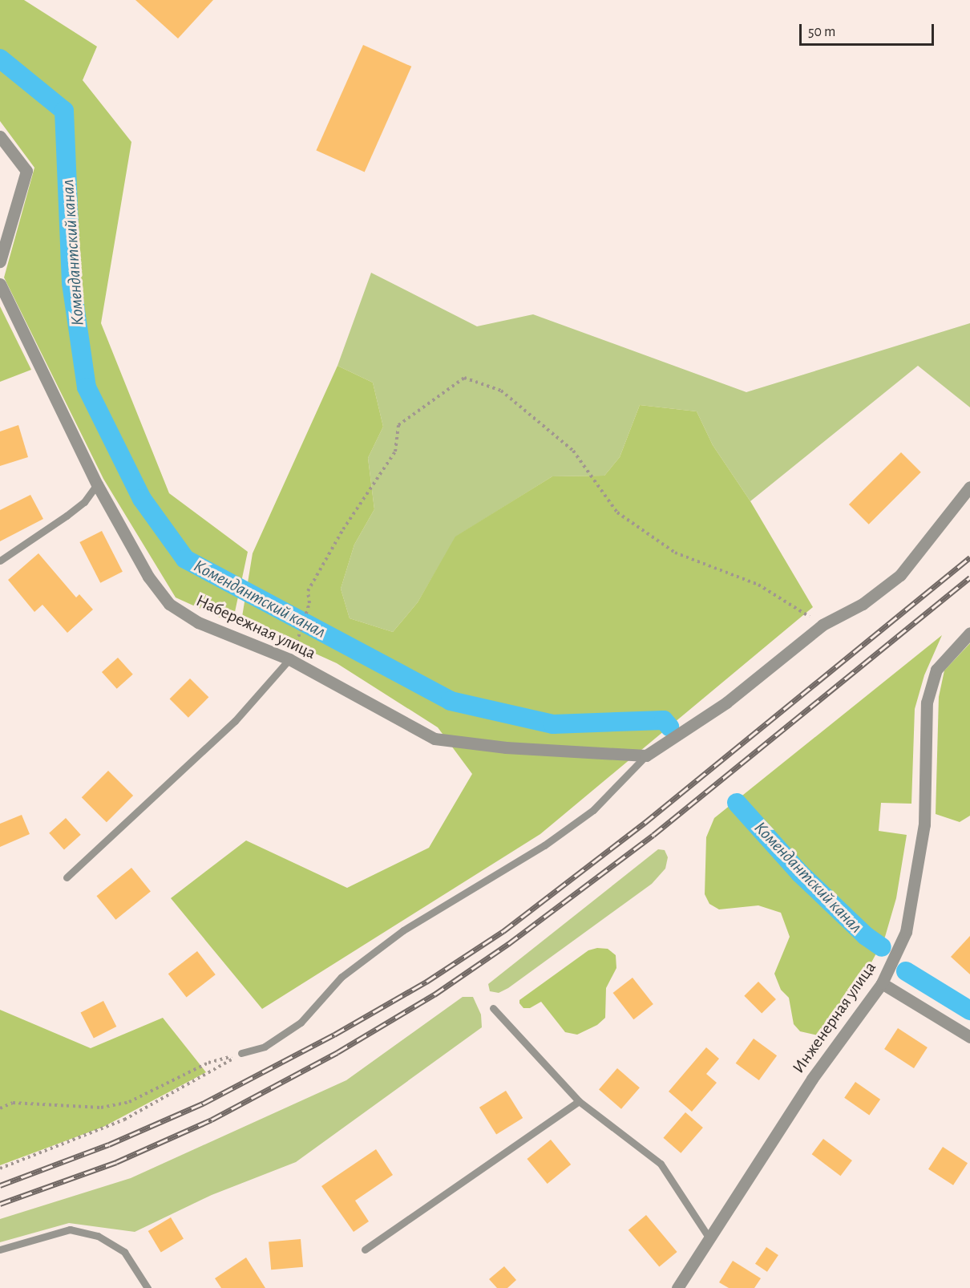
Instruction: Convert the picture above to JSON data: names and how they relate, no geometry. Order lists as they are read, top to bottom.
{
  "streets": {
    "street": ["Набережная улица", "Инженерная улица"]
  },
  "water": ["Комендантский канал"],
  "scale_bar": "50 m"
}
